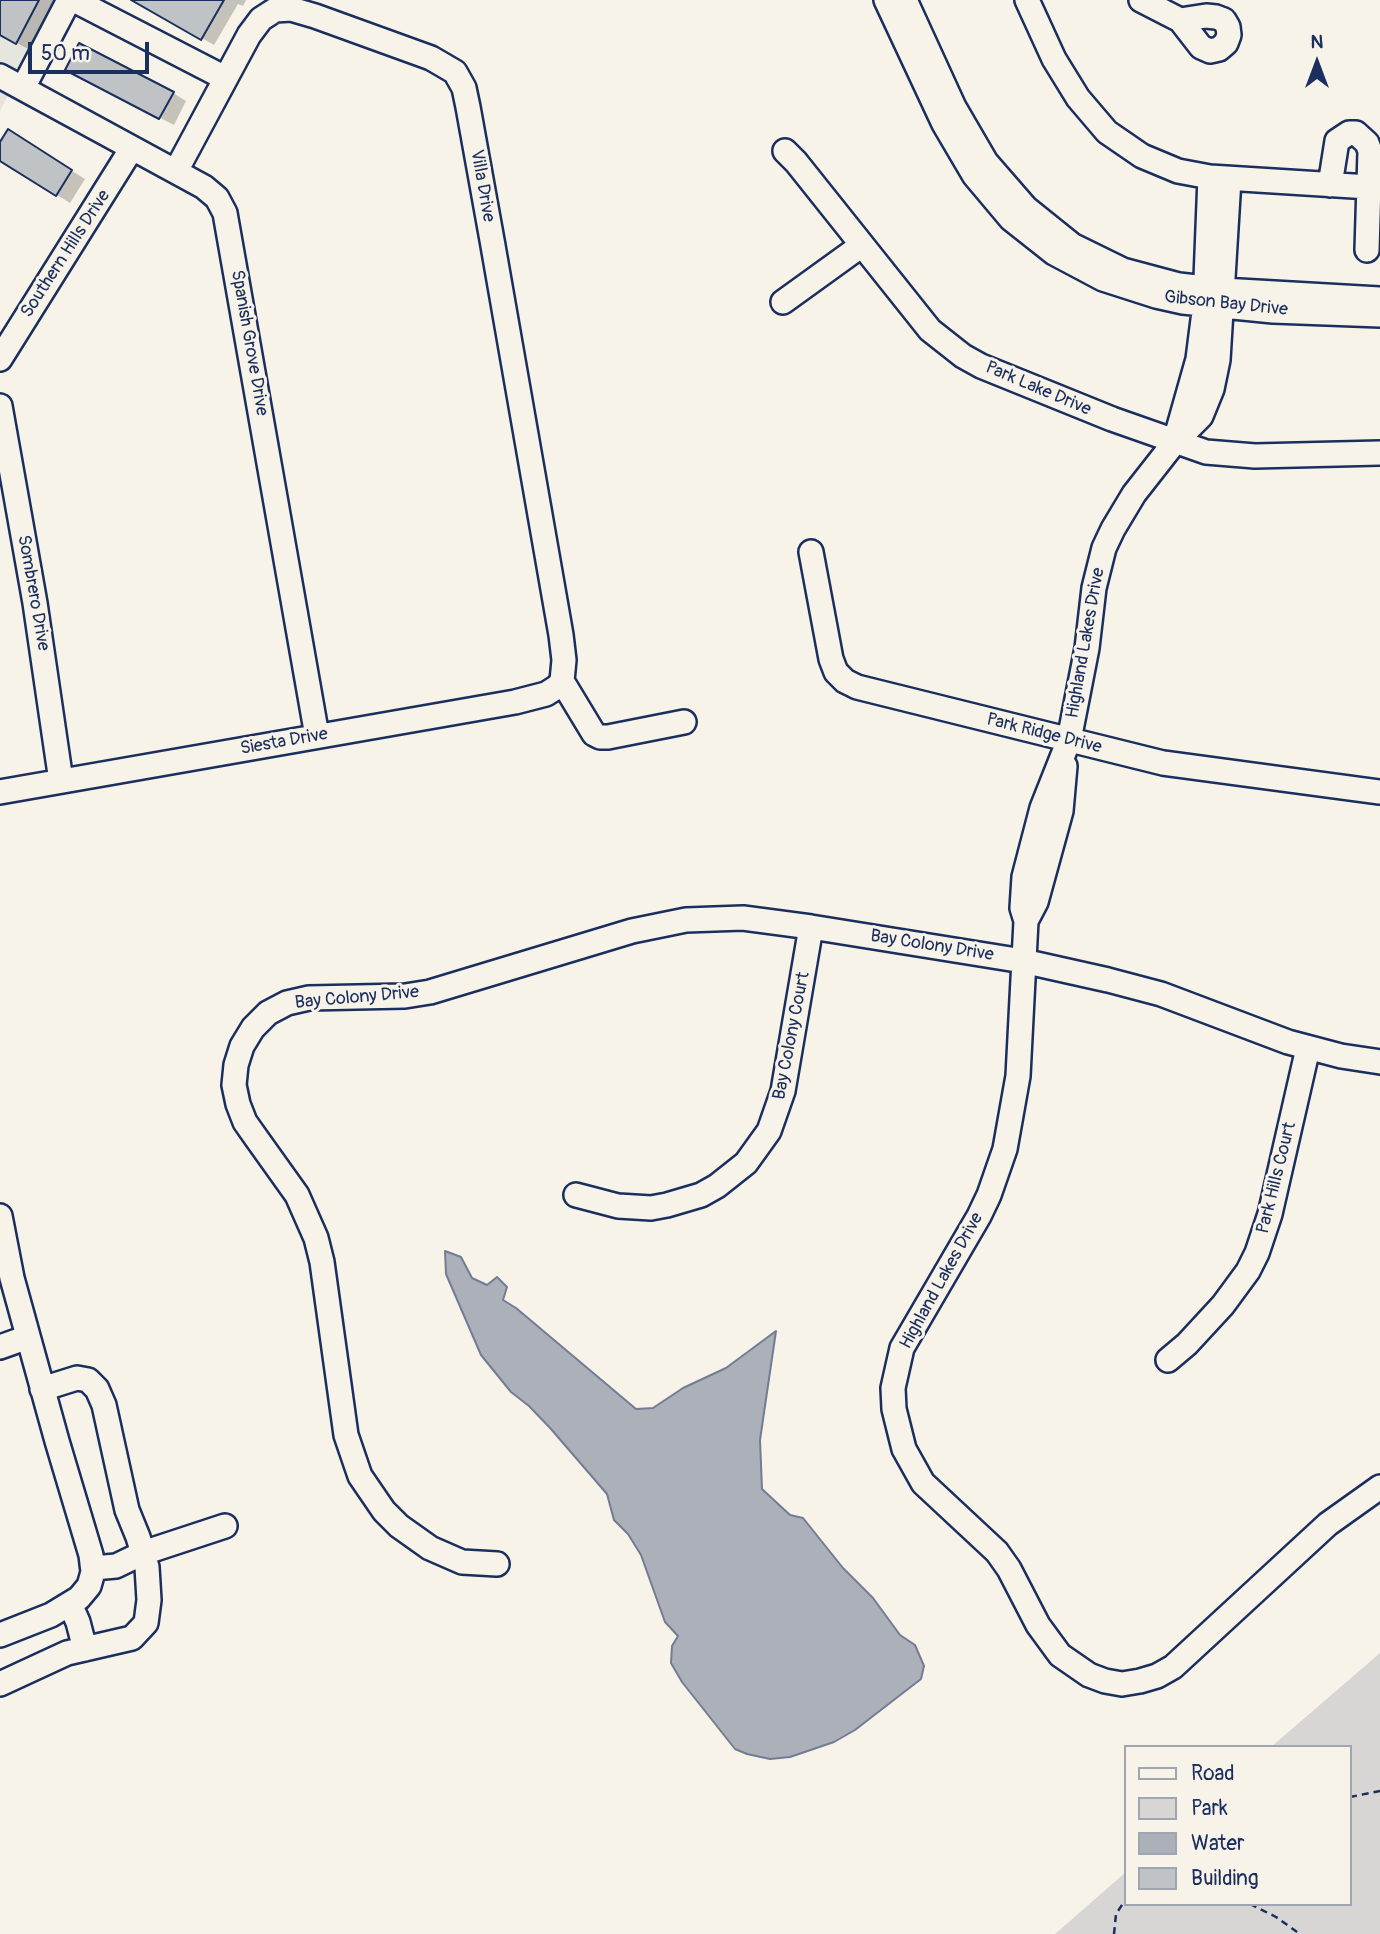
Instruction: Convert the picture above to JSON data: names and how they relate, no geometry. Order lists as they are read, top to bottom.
{
  "streets": {
    "street": [
      "Villa Drive",
      "Southern Hills Drive",
      "Gibson Bay Drive",
      "Spanish Grove Drive",
      "Park Lake Drive",
      "Sombrero Drive",
      "Highland Lakes Drive",
      "Park Ridge Drive",
      "Siesta Drive",
      "Bay Colony Drive",
      "Bay Colony Court",
      "Park Hills Court"
    ]
  },
  "crossings": [
    ["Villa Drive", "Spanish Grove Drive"],
    ["Villa Drive", "Siesta Drive"],
    ["Southern Hills Drive", "Spanish Grove Drive"],
    ["Gibson Bay Drive", "Highland Lakes Drive"],
    ["Spanish Grove Drive", "Siesta Drive"],
    ["Park Lake Drive", "Highland Lakes Drive"],
    ["Sombrero Drive", "Siesta Drive"],
    ["Highland Lakes Drive", "Park Ridge Drive"],
    ["Highland Lakes Drive", "Bay Colony Drive"],
    ["Bay Colony Drive", "Bay Colony Court"]
  ],
  "legend": [
    "Road",
    "Park",
    "Water",
    "Building"
  ],
  "scale_bar": "50 m",
  "north": "top"
}
